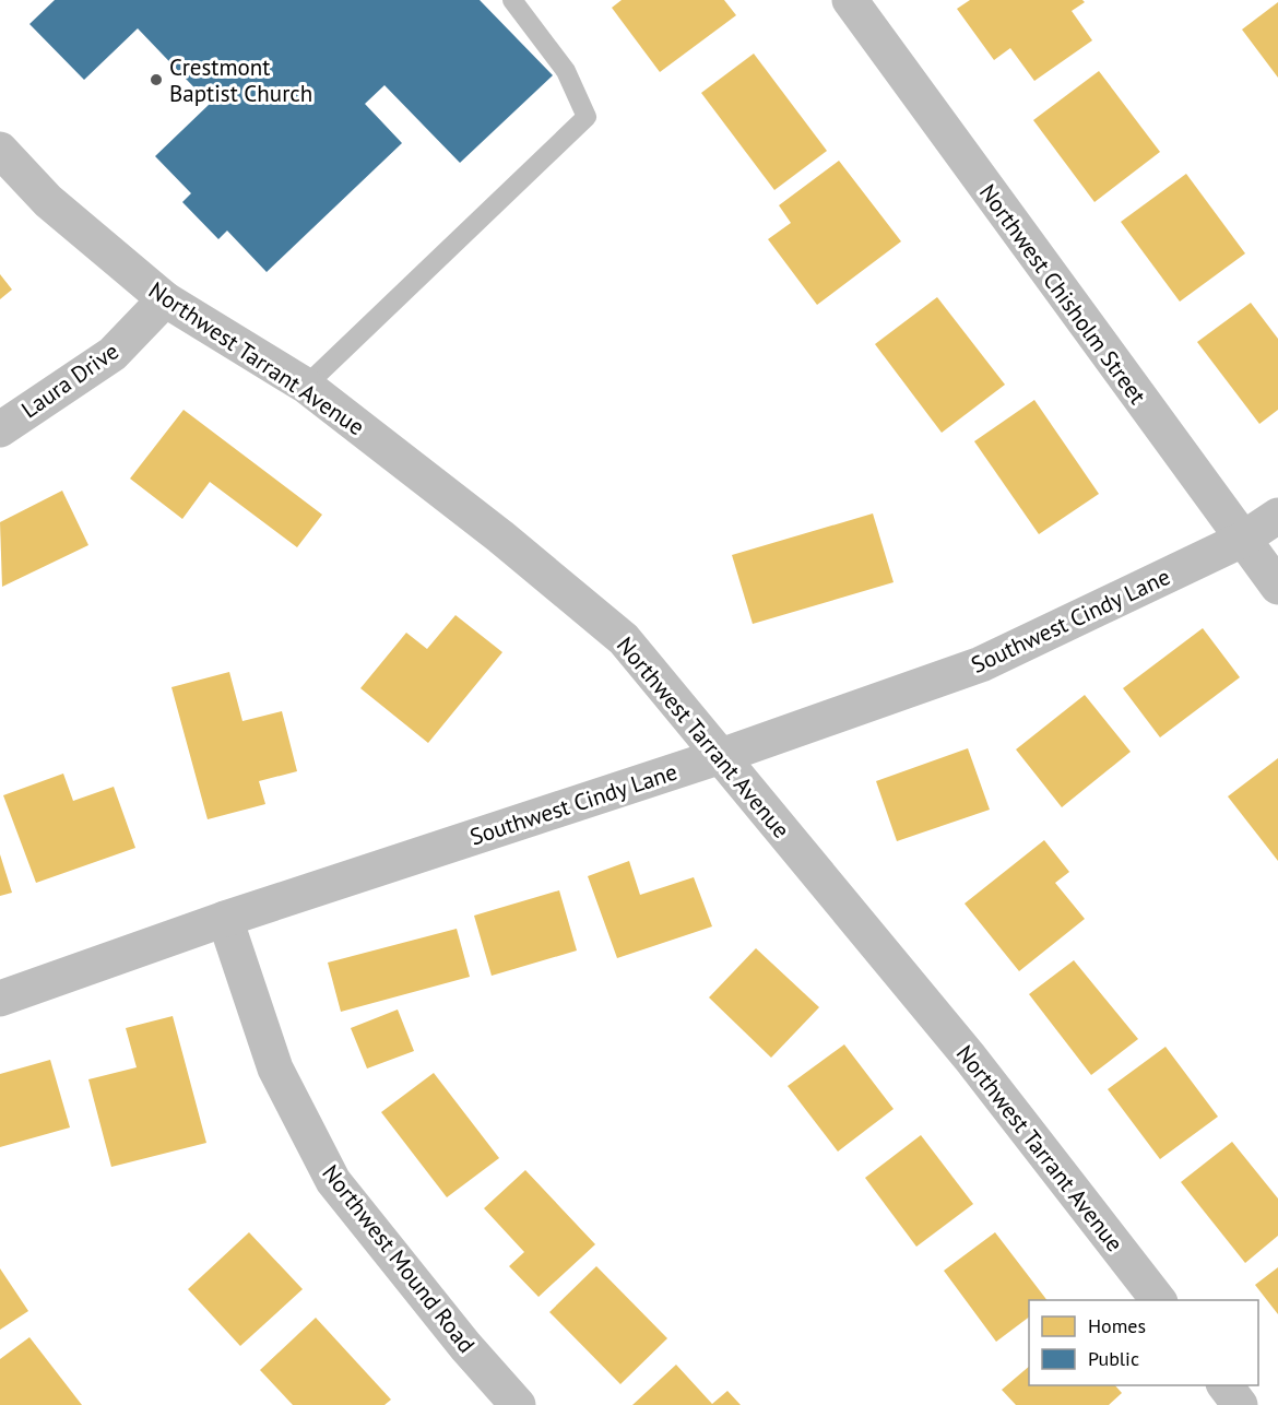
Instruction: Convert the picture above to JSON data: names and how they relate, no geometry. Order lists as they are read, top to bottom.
{
  "streets": {
    "street": [
      "Northwest Chisholm Street",
      "Northwest Tarrant Avenue",
      "Laura Drive",
      "Southwest Cindy Lane",
      "Northwest Mound Road"
    ]
  },
  "crossings": [
    ["Northwest Chisholm Street", "Southwest Cindy Lane"],
    ["Northwest Tarrant Avenue", "Laura Drive"],
    ["Northwest Tarrant Avenue", "Southwest Cindy Lane"],
    ["Southwest Cindy Lane", "Northwest Mound Road"]
  ],
  "places": ["Crestmont Baptist Church"],
  "legend": ["Homes", "Public"]
}
